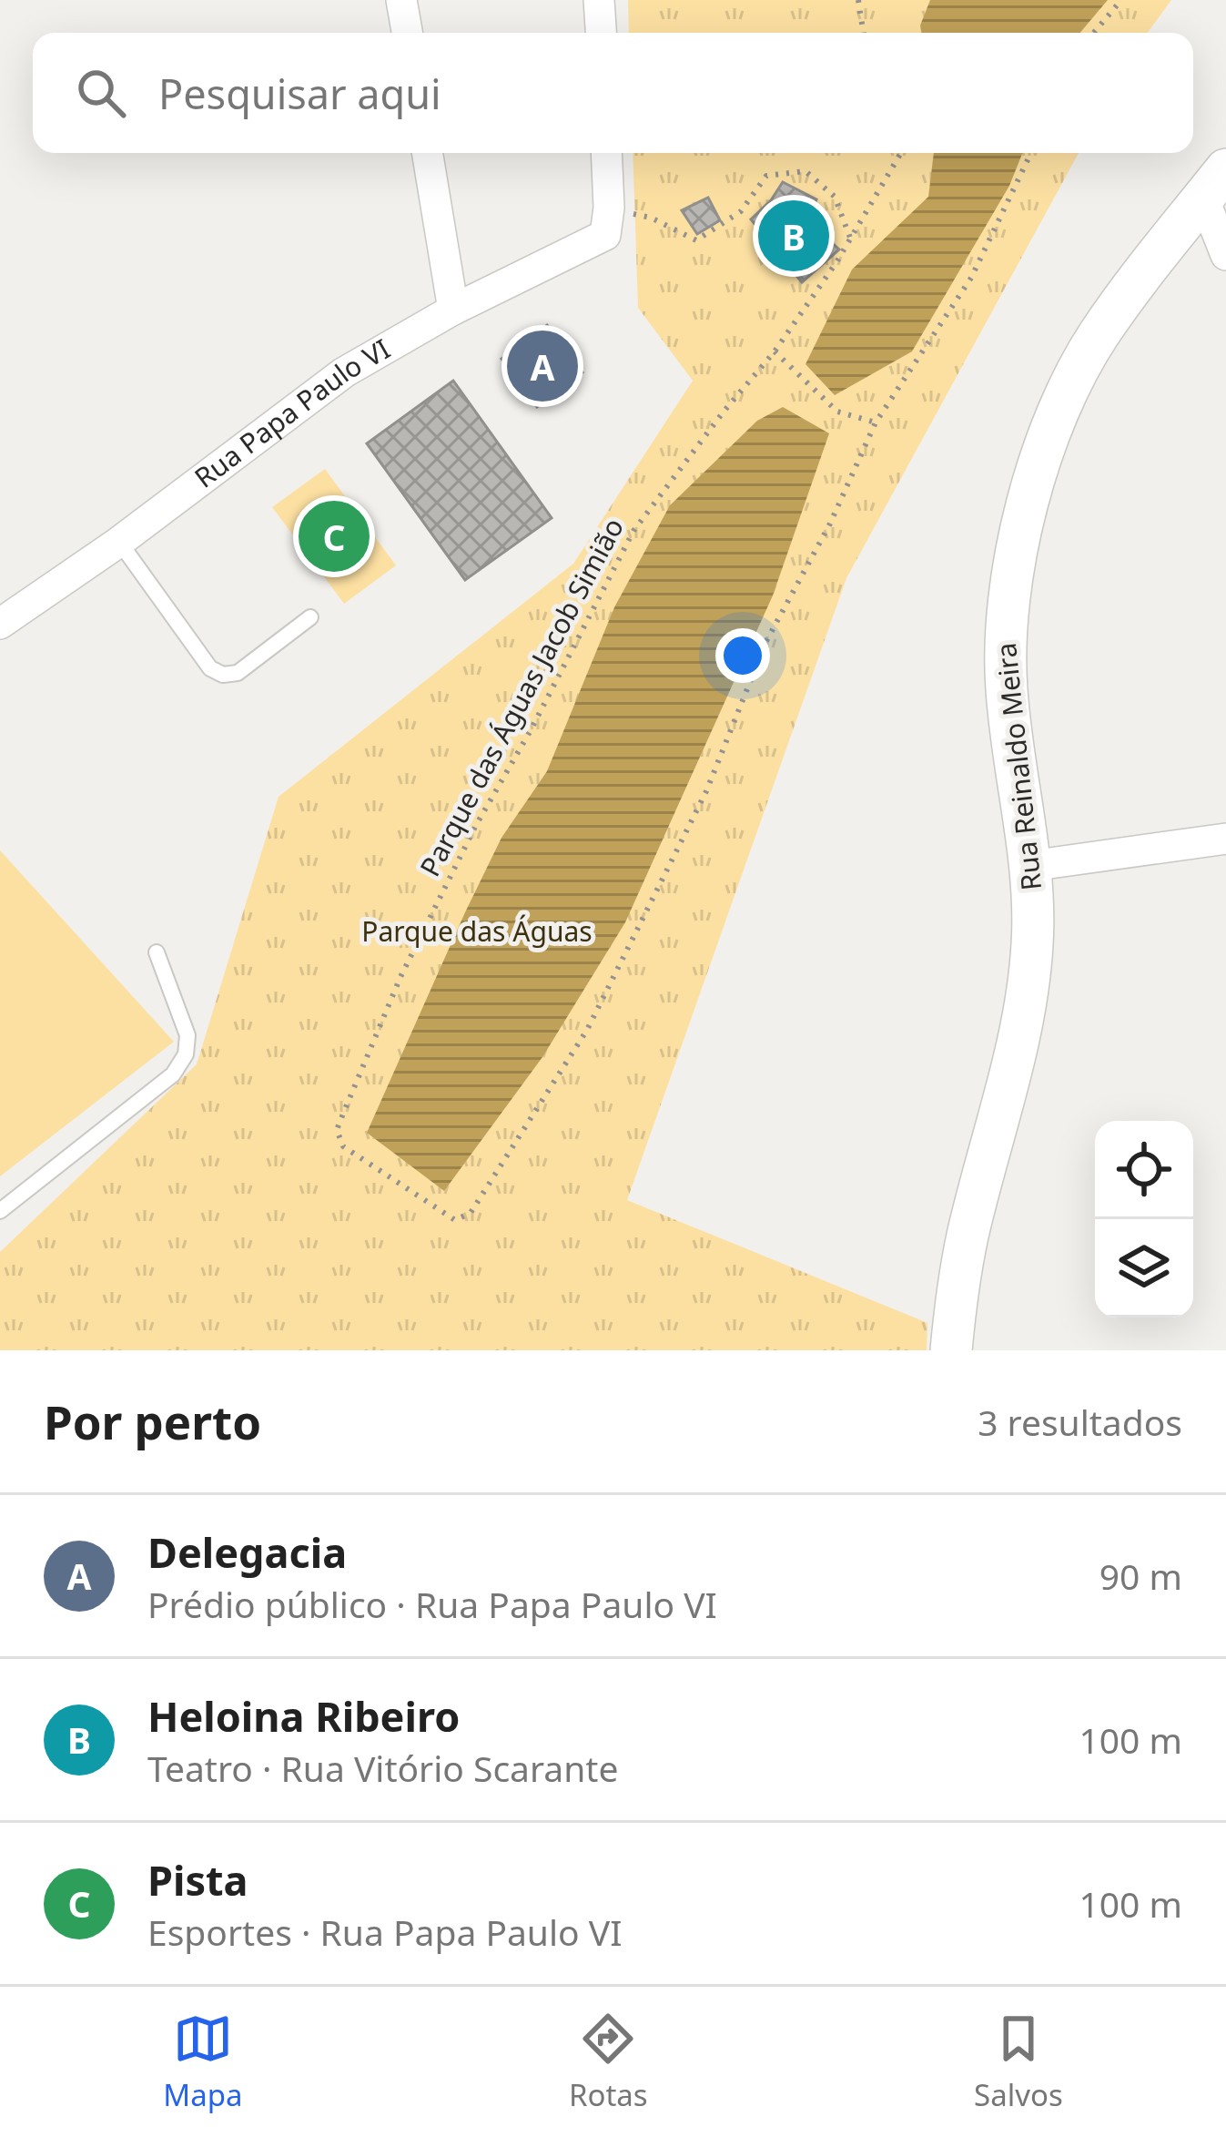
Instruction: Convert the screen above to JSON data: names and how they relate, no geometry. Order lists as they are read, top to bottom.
{
  "streets": {
    "street": ["Rua Papa Paulo VI", "Rua Reinaldo Meira"],
    "path": ["Parque das Águas Jacob Simião"]
  },
  "parks": ["Parque das Águas"],
  "page": {
    "search": "Pesquisar aqui",
    "pins": ["B", "A", "C"],
    "heading": ["Por perto", "3 resultados"],
    "list": [
      {
        "mark": "A",
        "name": "Delegacia",
        "note": "Prédio público · Rua Papa Paulo VI",
        "value": "90 m"
      },
      {
        "mark": "B",
        "name": "Heloina Ribeiro",
        "note": "Teatro · Rua Vitório Scarante",
        "value": "100 m"
      },
      {
        "mark": "C",
        "name": "Pista",
        "note": "Esportes · Rua Papa Paulo VI",
        "value": "100 m"
      }
    ],
    "nav": ["Mapa", "Rotas", "Salvos"]
  }
}
